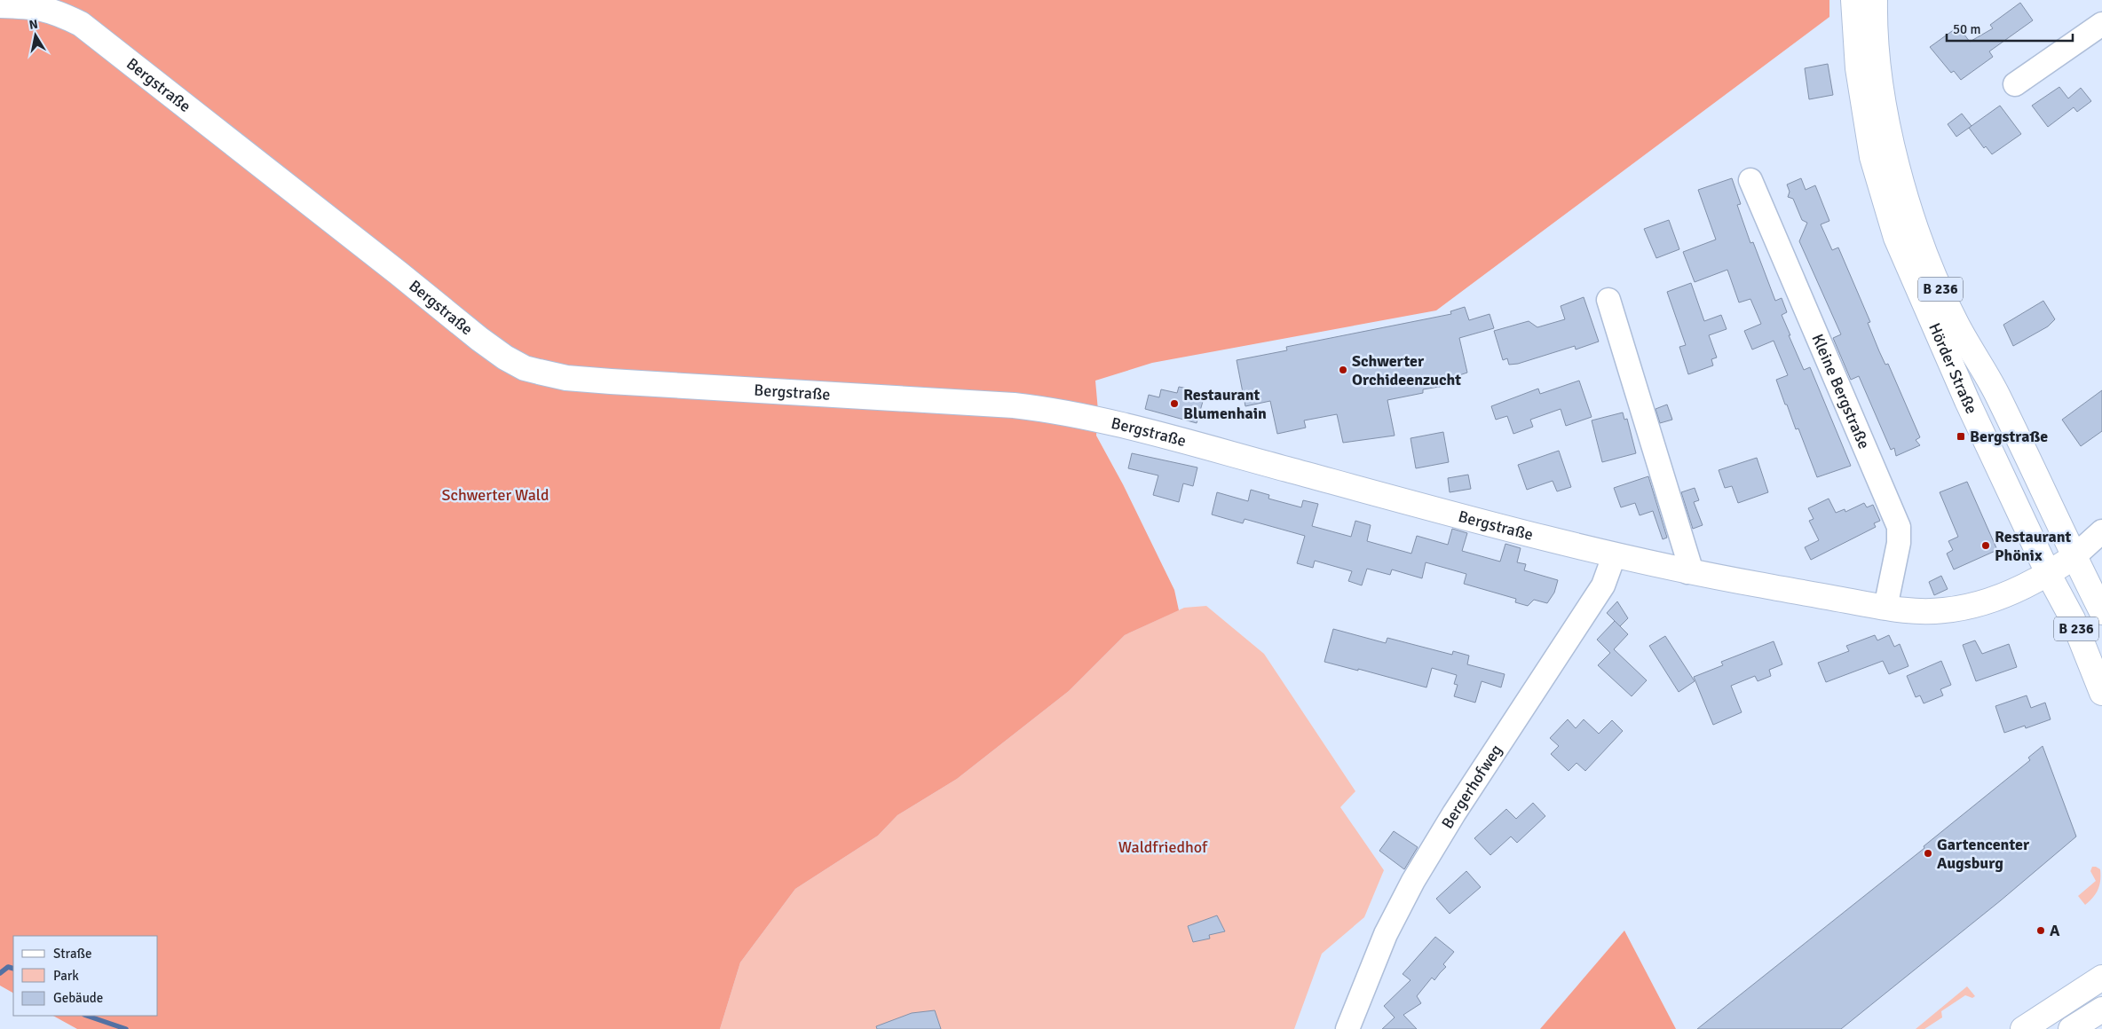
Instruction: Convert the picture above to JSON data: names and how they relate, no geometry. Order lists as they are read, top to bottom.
{
  "streets": {
    "main road": ["Bergstraße", "B 236", "Hörder Straße"],
    "street": ["Kleine Bergstraße", "Bergerhofweg"]
  },
  "crossings": [
    ["Bergstraße", "Hörder Straße"],
    ["Bergstraße", "Kleine Bergstraße"],
    ["Bergstraße", "Bergerhofweg"]
  ],
  "parks": ["Schwerter Wald", "Waldfriedhof"],
  "places": {
    "other": [
      "Schwerter Orchideenzucht",
      "Restaurant Blumenhain",
      "Restaurant Phönix",
      "Gartencenter Augsburg",
      "A"
    ],
    "transit": ["Bergstraße"]
  },
  "legend": ["Straße", "Park", "Gebäude"],
  "scale_bar": "50 m",
  "north": "top"
}
